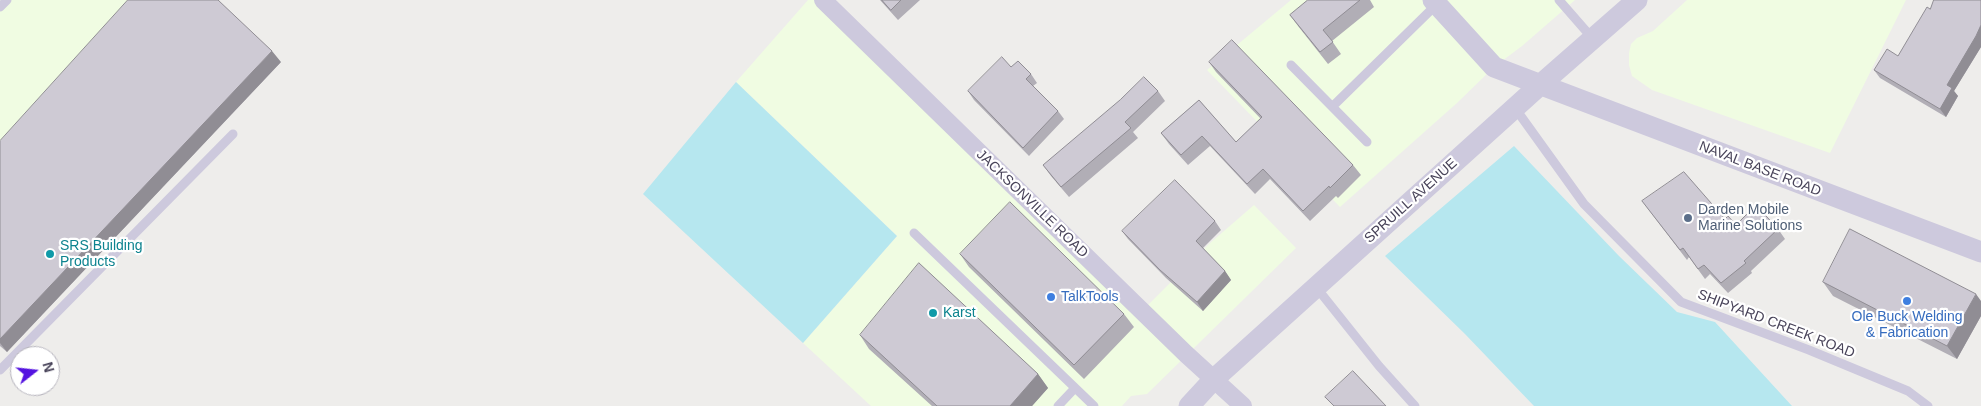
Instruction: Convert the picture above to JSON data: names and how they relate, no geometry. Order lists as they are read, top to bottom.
{
  "streets": {
    "street": ["NAVAL BASE ROAD", "SPRUILL AVENUE", "JACKSONVILLE ROAD"],
    "lane": ["SHIPYARD CREEK ROAD"]
  },
  "crossings": [
    ["NAVAL BASE ROAD", "SPRUILL AVENUE"],
    ["SPRUILL AVENUE", "JACKSONVILLE ROAD"],
    ["SPRUILL AVENUE", "SHIPYARD CREEK ROAD"]
  ],
  "places": [
    "Darden Mobile Marine Solutions",
    "SRS Building Products",
    "TalkTools",
    "Ole Buck Welding & Fabrication",
    "Karst"
  ],
  "north": "right"
}
